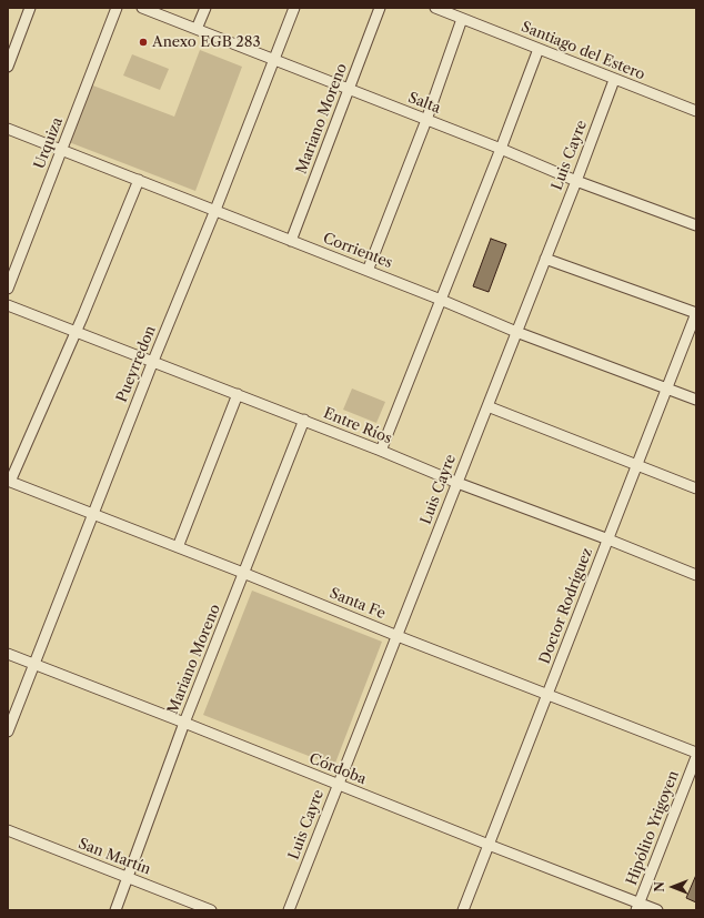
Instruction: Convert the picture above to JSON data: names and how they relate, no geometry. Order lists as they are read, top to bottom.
{
  "streets": {
    "street": [
      "Santiago del Estero",
      "Salta",
      "Mariano Moreno",
      "Urquiza",
      "Luis Cayre",
      "Corrientes",
      "Pueyrredon",
      "Entre Ríos",
      "Santa Fe",
      "Doctor Rodríguez",
      "Córdoba",
      "Hipólito Yrigoyen",
      "San Martín"
    ]
  },
  "crossings": [
    ["Santiago del Estero", "Luis Cayre"],
    ["Salta", "Mariano Moreno"],
    ["Salta", "Luis Cayre"],
    ["Salta", "Pueyrredon"],
    ["Mariano Moreno", "Corrientes"],
    ["Mariano Moreno", "Entre Ríos"],
    ["Mariano Moreno", "Santa Fe"],
    ["Mariano Moreno", "Córdoba"],
    ["Mariano Moreno", "San Martín"],
    ["Urquiza", "Corrientes"],
    ["Luis Cayre", "Corrientes"],
    ["Luis Cayre", "Entre Ríos"],
    ["Luis Cayre", "Santa Fe"],
    ["Luis Cayre", "Córdoba"],
    ["Corrientes", "Pueyrredon"],
    ["Corrientes", "Doctor Rodríguez"],
    ["Pueyrredon", "Entre Ríos"],
    ["Pueyrredon", "Santa Fe"],
    ["Pueyrredon", "Córdoba"],
    ["Entre Ríos", "Doctor Rodríguez"],
    ["Santa Fe", "Doctor Rodríguez"],
    ["Doctor Rodríguez", "Córdoba"],
    ["Córdoba", "Hipólito Yrigoyen"]
  ],
  "places": ["Anexo EGB 283"],
  "north": "left"
}
